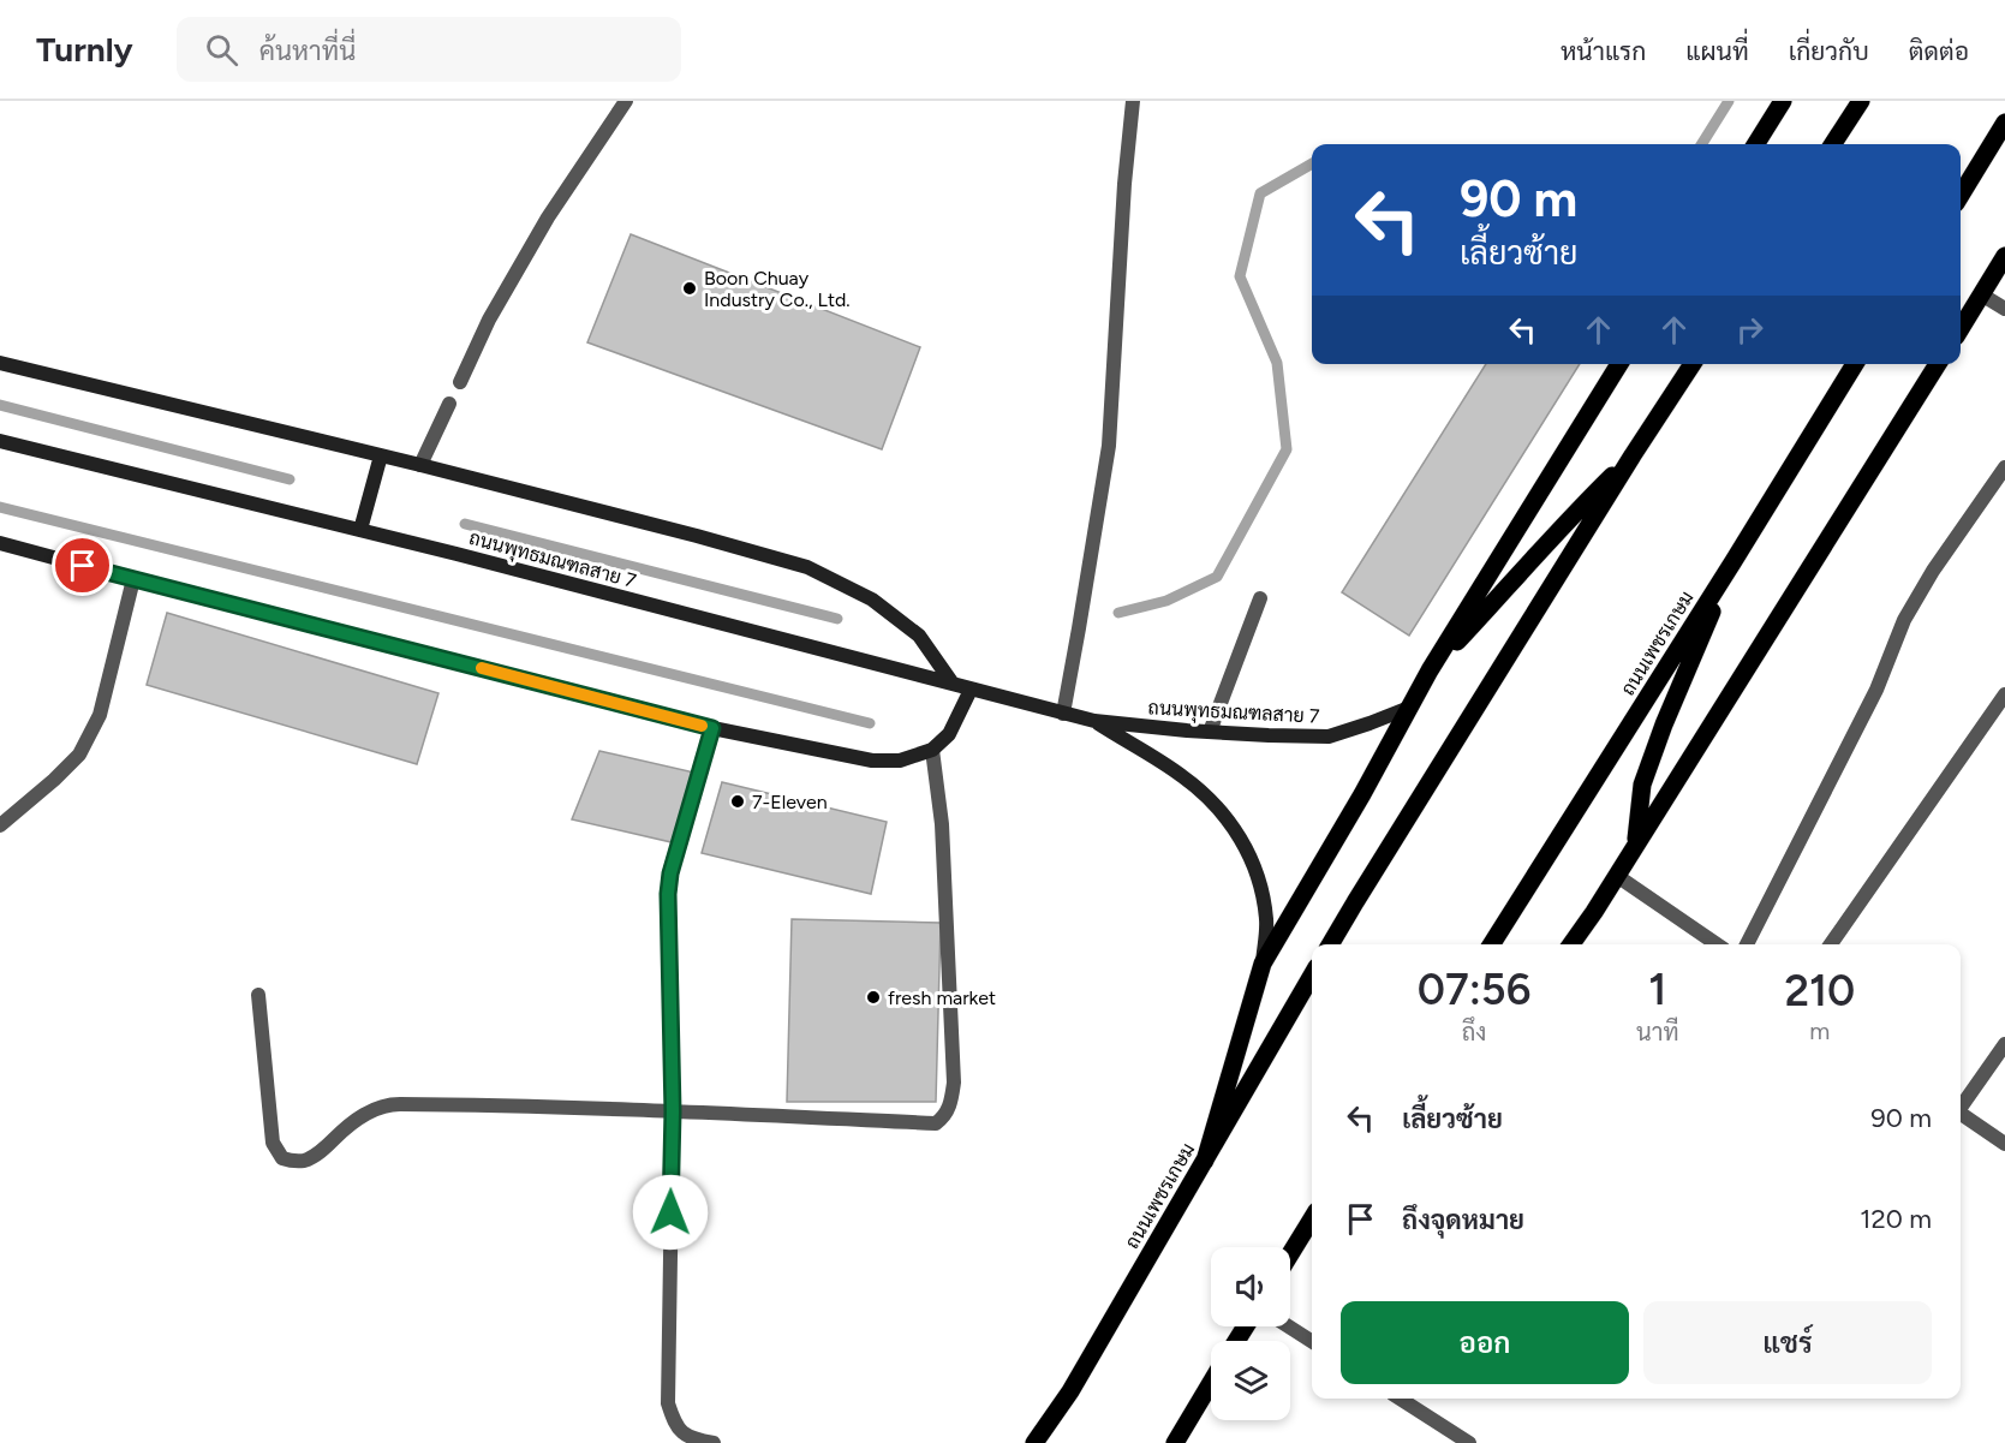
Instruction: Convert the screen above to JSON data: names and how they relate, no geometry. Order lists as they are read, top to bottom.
{
  "streets": {
    "main road": ["ถนนพุทธมณฑลสาย 7", "ถนนเพชรเกษม"]
  },
  "places": ["Boon Chuay Industry Co., Ltd.", "7-Eleven", "fresh market"],
  "page": {
    "header": "Turnly",
    "search": "ค้นหาที่นี่",
    "nav": [
      "หน้าแรก",
      "แผนที่",
      "เกี่ยวกับ",
      "ติดต่อ"
    ],
    "turn": ["90 m", "เลี้ยวซ้าย"],
    "eta": [
      "07:56",
      "ถึง",
      "1",
      "นาที",
      "210",
      "m"
    ],
    "list": [
      {
        "name": "เลี้ยวซ้าย",
        "value": "90 m"
      },
      {
        "name": "ถึงจุดหมาย",
        "value": "120 m"
      }
    ],
    "buttons": ["ออก", "แชร์"]
  }
}
